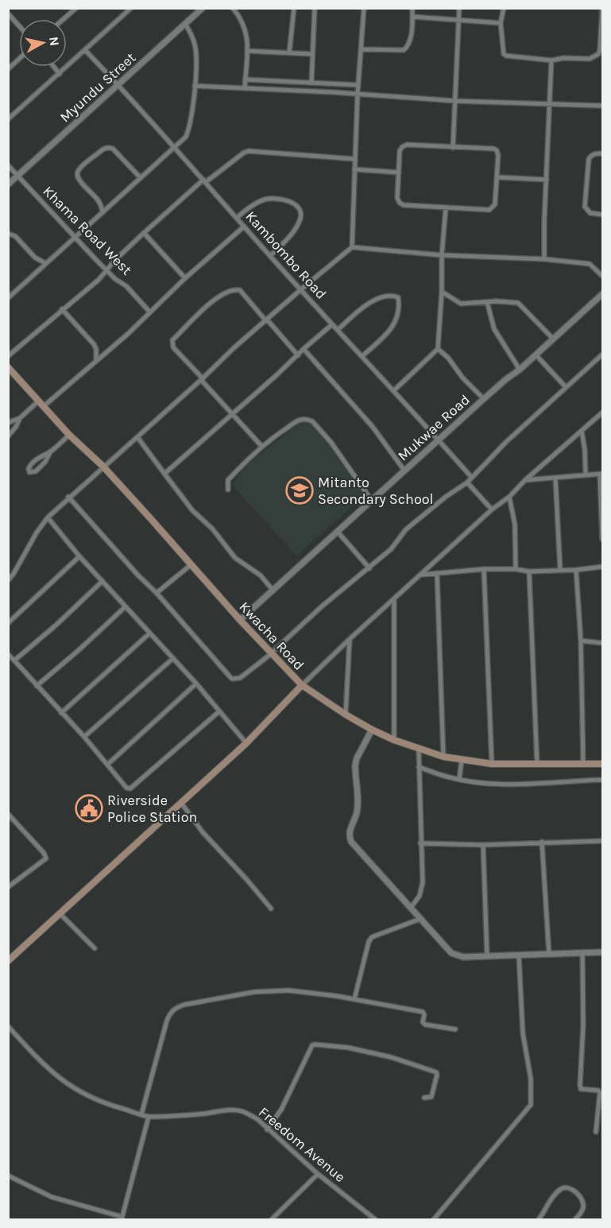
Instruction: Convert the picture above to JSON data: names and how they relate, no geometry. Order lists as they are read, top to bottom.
{
  "streets": {
    "main road": ["Kwacha Road"],
    "street": [
      "Myundu Street",
      "Khama Road West",
      "Kambombo Road",
      "Mukwae Road",
      "Freedom Avenue"
    ]
  },
  "crossings": [
    ["Myundu Street", "Khama Road West"],
    ["Myundu Street", "Kambombo Road"],
    ["Kambombo Road", "Mukwae Road"],
    ["Mukwae Road", "Kwacha Road"]
  ],
  "places": {
    "school or university": ["Mitanto Secondary School"],
    "public building": ["Riverside Police Station"]
  },
  "north": "right"
}
